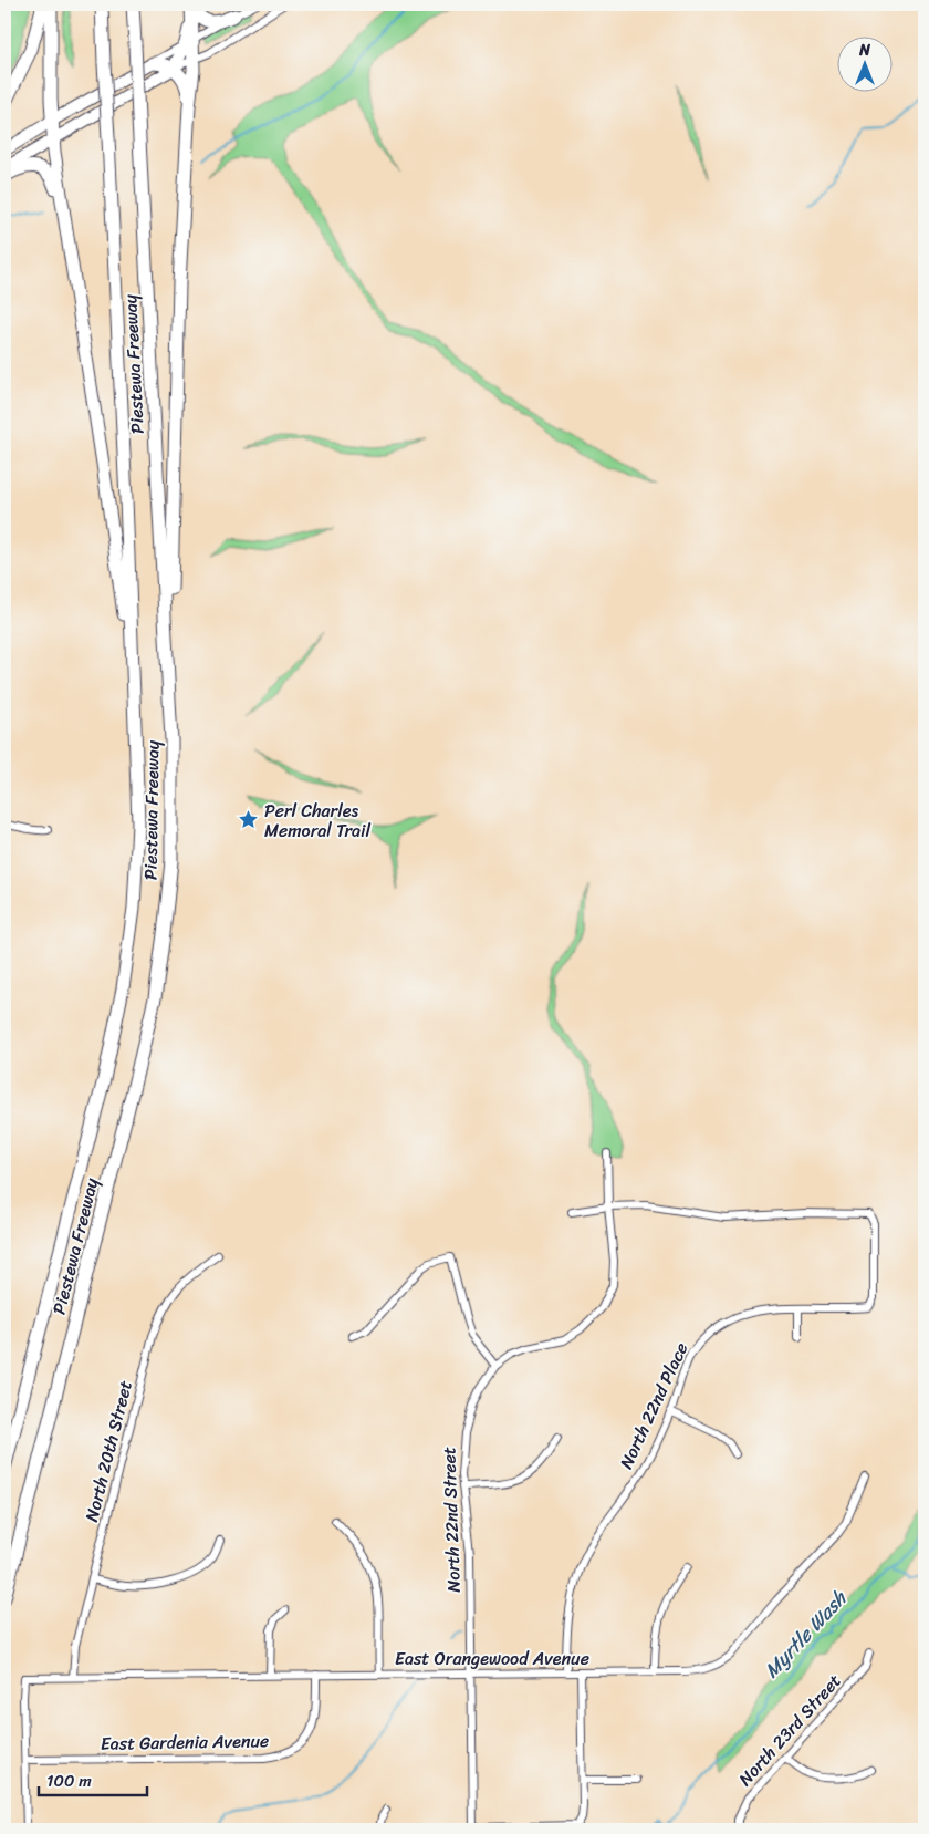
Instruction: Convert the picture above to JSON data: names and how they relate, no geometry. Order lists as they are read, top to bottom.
{
  "streets": {
    "highway": ["Piestewa Freeway"],
    "street": [
      "North 22nd Place",
      "North 20th Street",
      "North 22nd Street",
      "East Orangewood Avenue",
      "North 23rd Street",
      "East Gardenia Avenue"
    ]
  },
  "crossings": [
    ["North 22nd Place", "North 22nd Street"],
    ["North 22nd Place", "East Orangewood Avenue"],
    ["North 20th Street", "East Orangewood Avenue"],
    ["North 22nd Street", "East Orangewood Avenue"],
    ["East Orangewood Avenue", "East Gardenia Avenue"]
  ],
  "water": ["Myrtle Wash"],
  "places": {
    "place": ["Perl Charles Memoral Trail"]
  },
  "scale_bar": "100 m",
  "north": "top"
}
